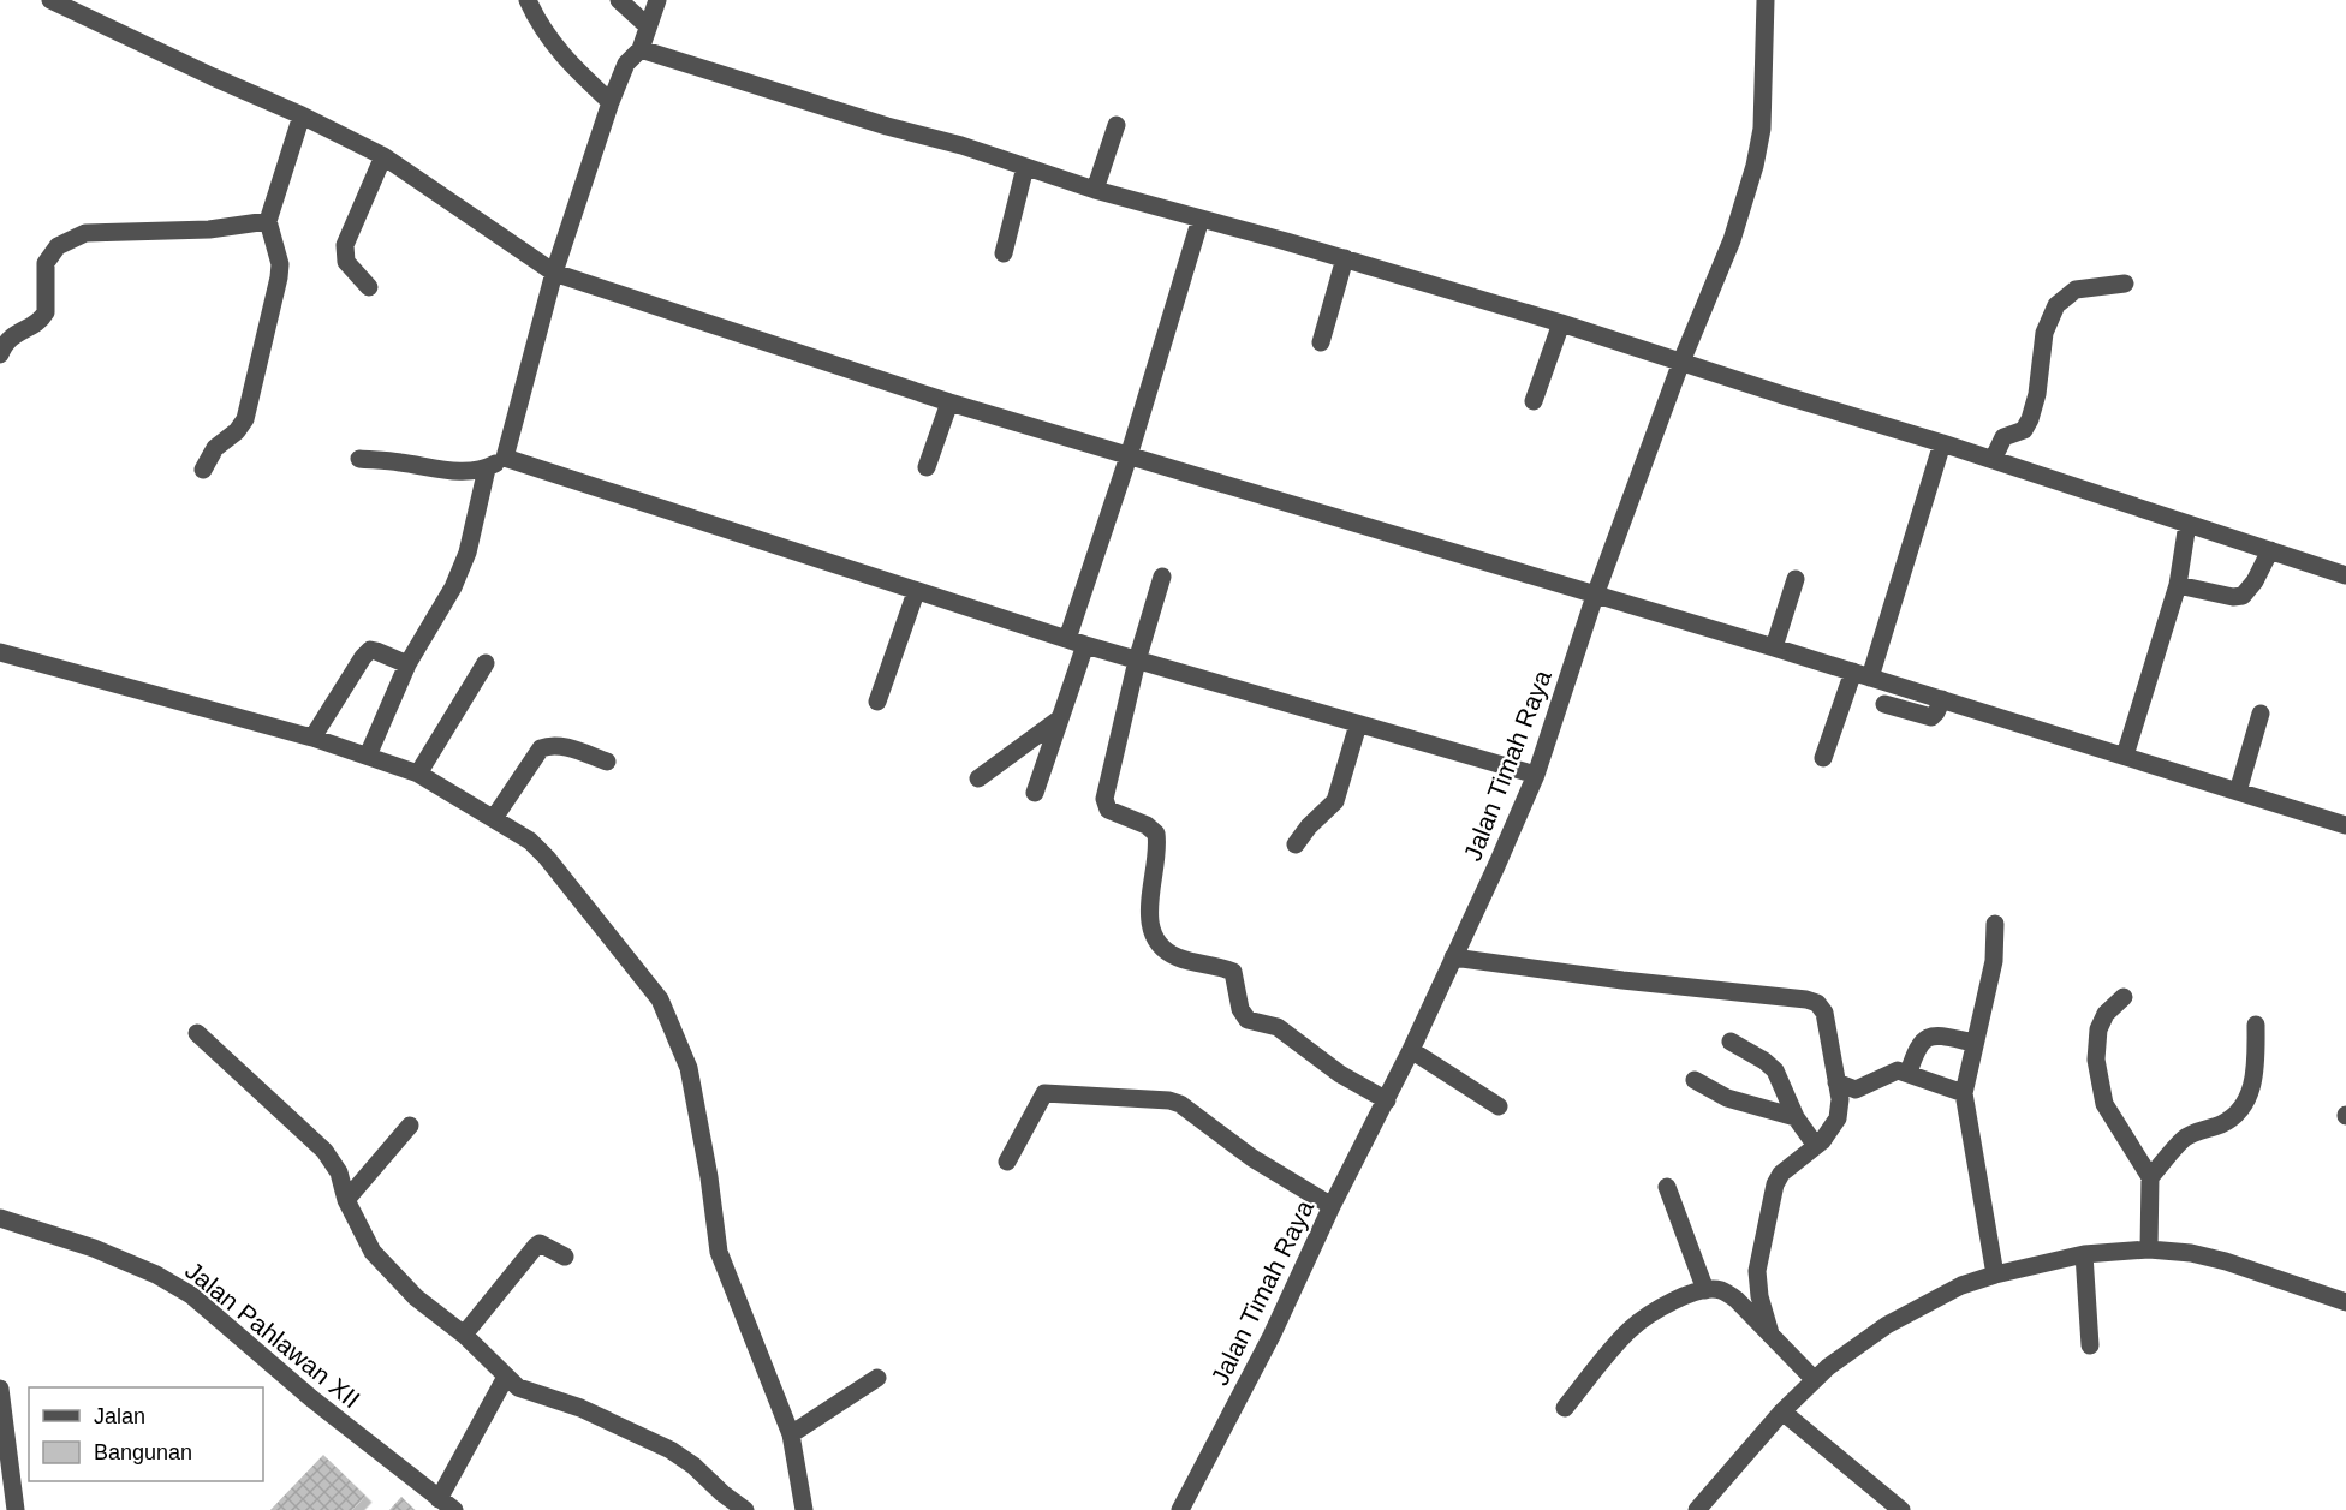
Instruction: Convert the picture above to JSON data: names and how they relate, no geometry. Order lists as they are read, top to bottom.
{
  "streets": {
    "street": ["Jalan Timah Raya", "Jalan Pahlawan XII"]
  },
  "legend": ["Jalan", "Bangunan"]
}
